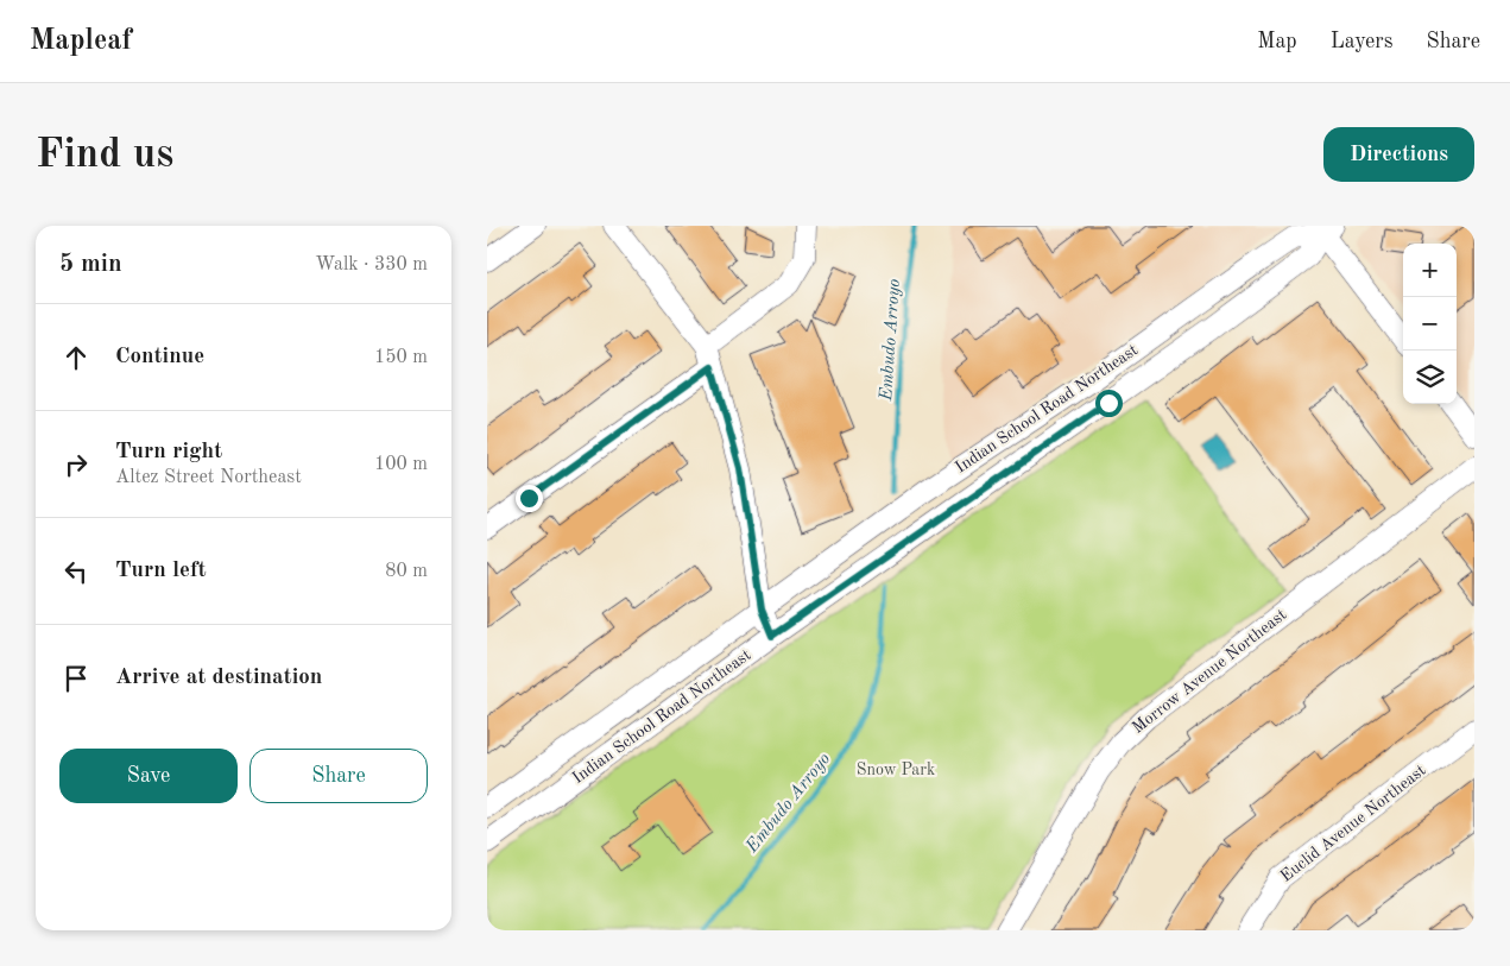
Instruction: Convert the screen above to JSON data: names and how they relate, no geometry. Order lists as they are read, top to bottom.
{
  "streets": {
    "street": ["Indian School Road Northeast", "Morrow Avenue Northeast", "Euclid Avenue Northeast"]
  },
  "water": ["Embudo Arroyo"],
  "parks": ["Snow Park"],
  "page": {
    "header": "Mapleaf",
    "nav": ["Map", "Layers", "Share"],
    "buttons": [
      "Directions",
      ["Save", "Share"]
    ],
    "title": "Find us",
    "heading": ["5 min", "Walk · 330 m"],
    "map_buttons": ["+", "−"],
    "list": [
      ["Continue", "150 m"],
      ["Turn right", "Altez Street Northeast", "100 m"],
      ["Turn left", "80 m"],
      "Arrive at destination"
    ]
  }
}
